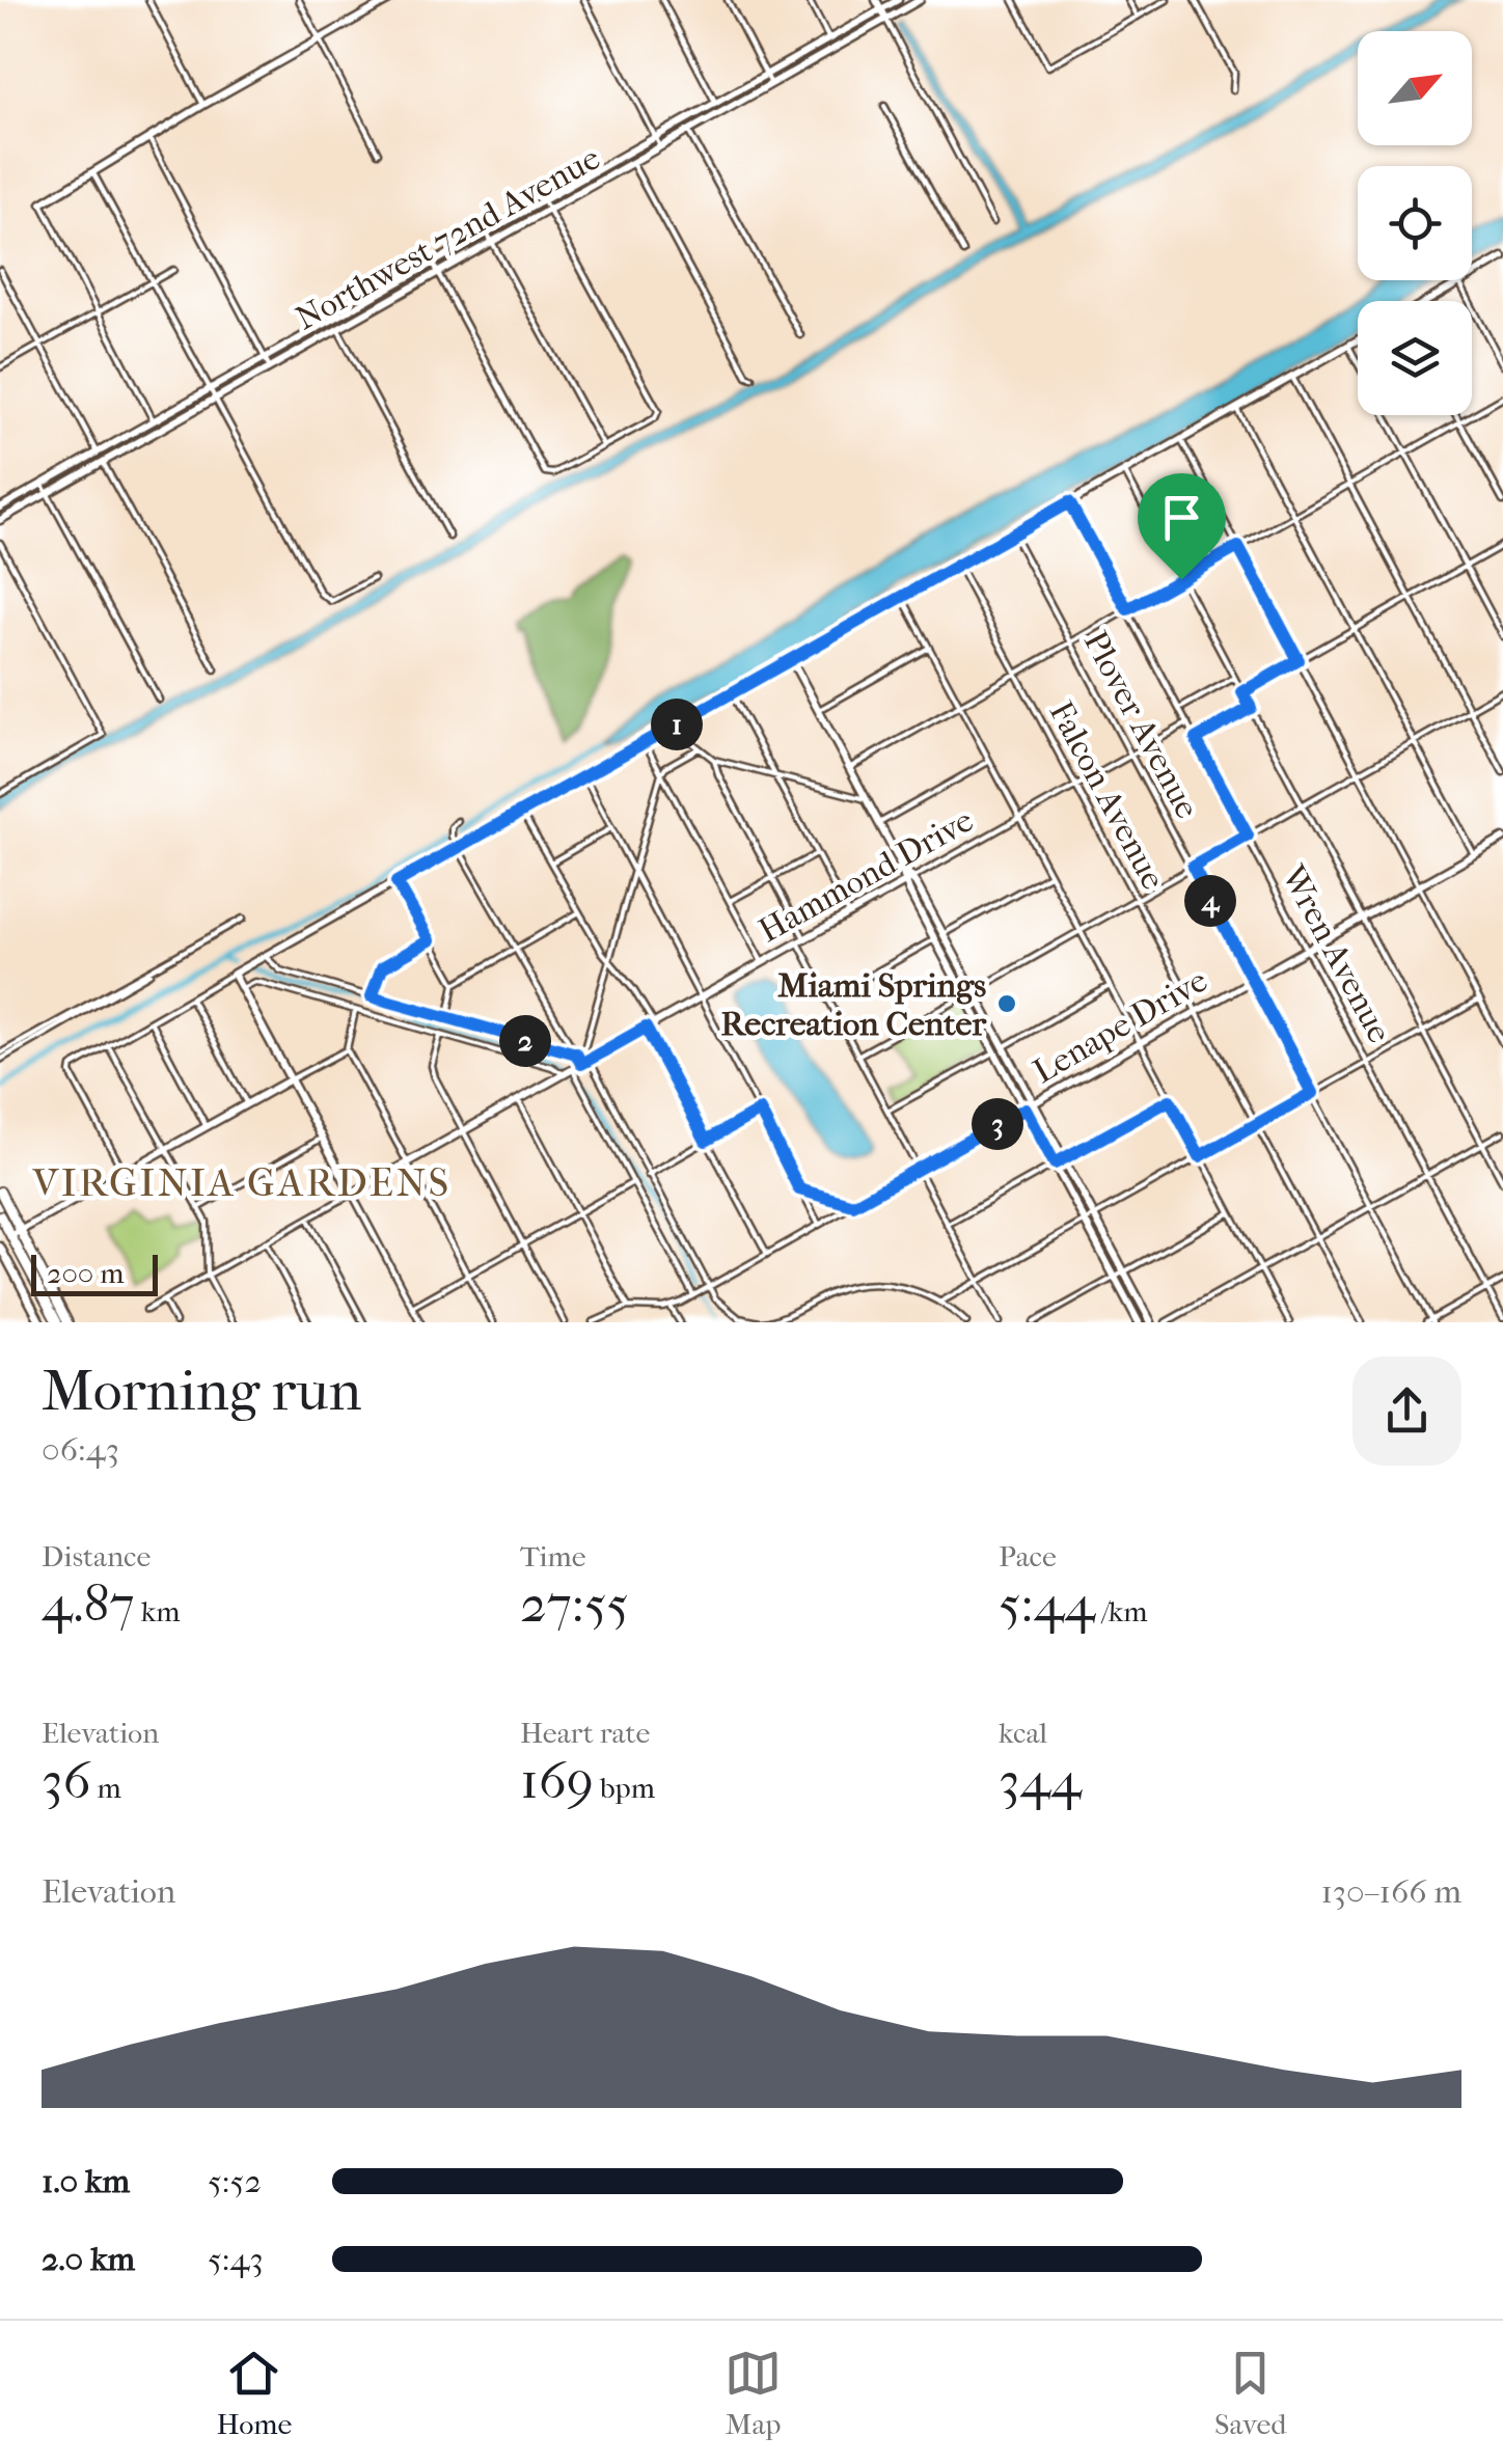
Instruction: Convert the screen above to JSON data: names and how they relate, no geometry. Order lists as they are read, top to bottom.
{
  "streets": {
    "street": [
      "Northwest 72nd Avenue",
      "Plover Avenue",
      "Falcon Avenue",
      "Hammond Drive",
      "Wren Avenue",
      "Lenape Drive"
    ]
  },
  "crossings": [
    ["Plover Avenue", "Hammond Drive"],
    ["Plover Avenue", "Lenape Drive"],
    ["Falcon Avenue", "Hammond Drive"],
    ["Falcon Avenue", "Lenape Drive"],
    ["Hammond Drive", "Wren Avenue"],
    ["Wren Avenue", "Lenape Drive"]
  ],
  "districts": ["VIRGINIA GARDENS"],
  "places": ["Miami Springs Recreation Center"],
  "scale_bar": "200 m",
  "north": "top right",
  "page": {
    "pins": [
      "1",
      "4",
      "2",
      "3"
    ],
    "scale": "200 m",
    "heading": ["Morning run", "06:43"],
    "stats": [
      ["Distance", "4.87 km"],
      ["Time", "27:55"],
      ["Pace", "5:44 /km"],
      ["Elevation", "36 m"],
      ["Heart rate", "169 bpm"],
      ["kcal", "344"]
    ],
    "chart": ["Elevation", "130–166 m"],
    "list": [
      {
        "name": "1.0 km",
        "note": "5:52"
      },
      {
        "name": "2.0 km",
        "note": "5:43"
      }
    ],
    "tabs": ["Home", "Map", "Saved"]
  }
}
